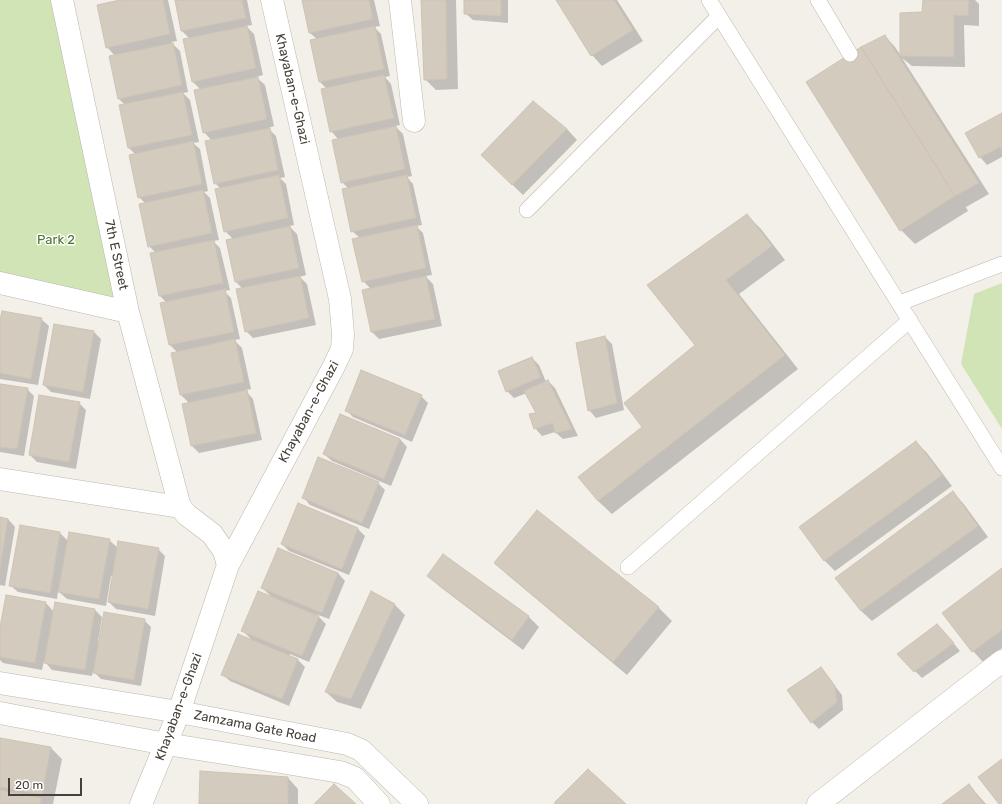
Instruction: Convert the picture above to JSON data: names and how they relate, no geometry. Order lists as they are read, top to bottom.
{
  "streets": {
    "street": ["Khayaban-e-Ghazi", "7th E Street", "Zamzama Gate Road"]
  },
  "crossings": [
    ["Khayaban-e-Ghazi", "Zamzama Gate Road"]
  ],
  "parks": ["Park 2"],
  "scale_bar": "20 m"
}
